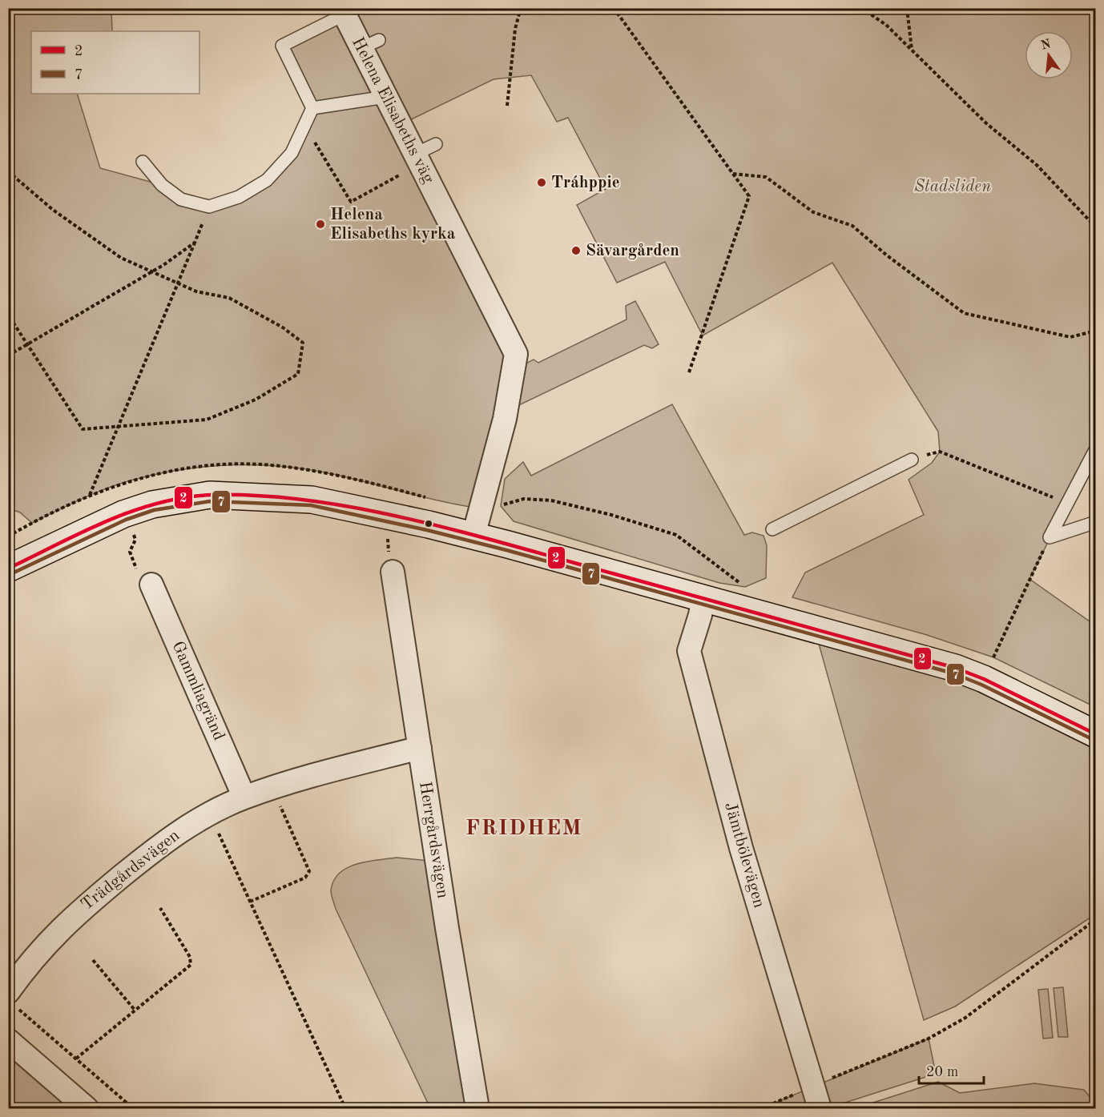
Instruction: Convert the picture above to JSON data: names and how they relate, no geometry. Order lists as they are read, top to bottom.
{
  "streets": {
    "street": [
      "Helena Elisabeths väg",
      "Gammliagränd",
      "Herrgårdsvägen",
      "Jämtbölevägen",
      "Trädgårdsvägen"
    ]
  },
  "crossings": [
    ["Gammliagränd", "Trädgårdsvägen"],
    ["Herrgårdsvägen", "Trädgårdsvägen"]
  ],
  "districts": ["FRIDHEM"],
  "parks": ["Stadsliden"],
  "places": ["Tráhppie", "Helena Elisabeths kyrka", "Sävargården"],
  "lines": ["transit line 2", "transit line 7"],
  "legend": ["2", "7"],
  "scale_bar": "20 m",
  "north": "top"
}
